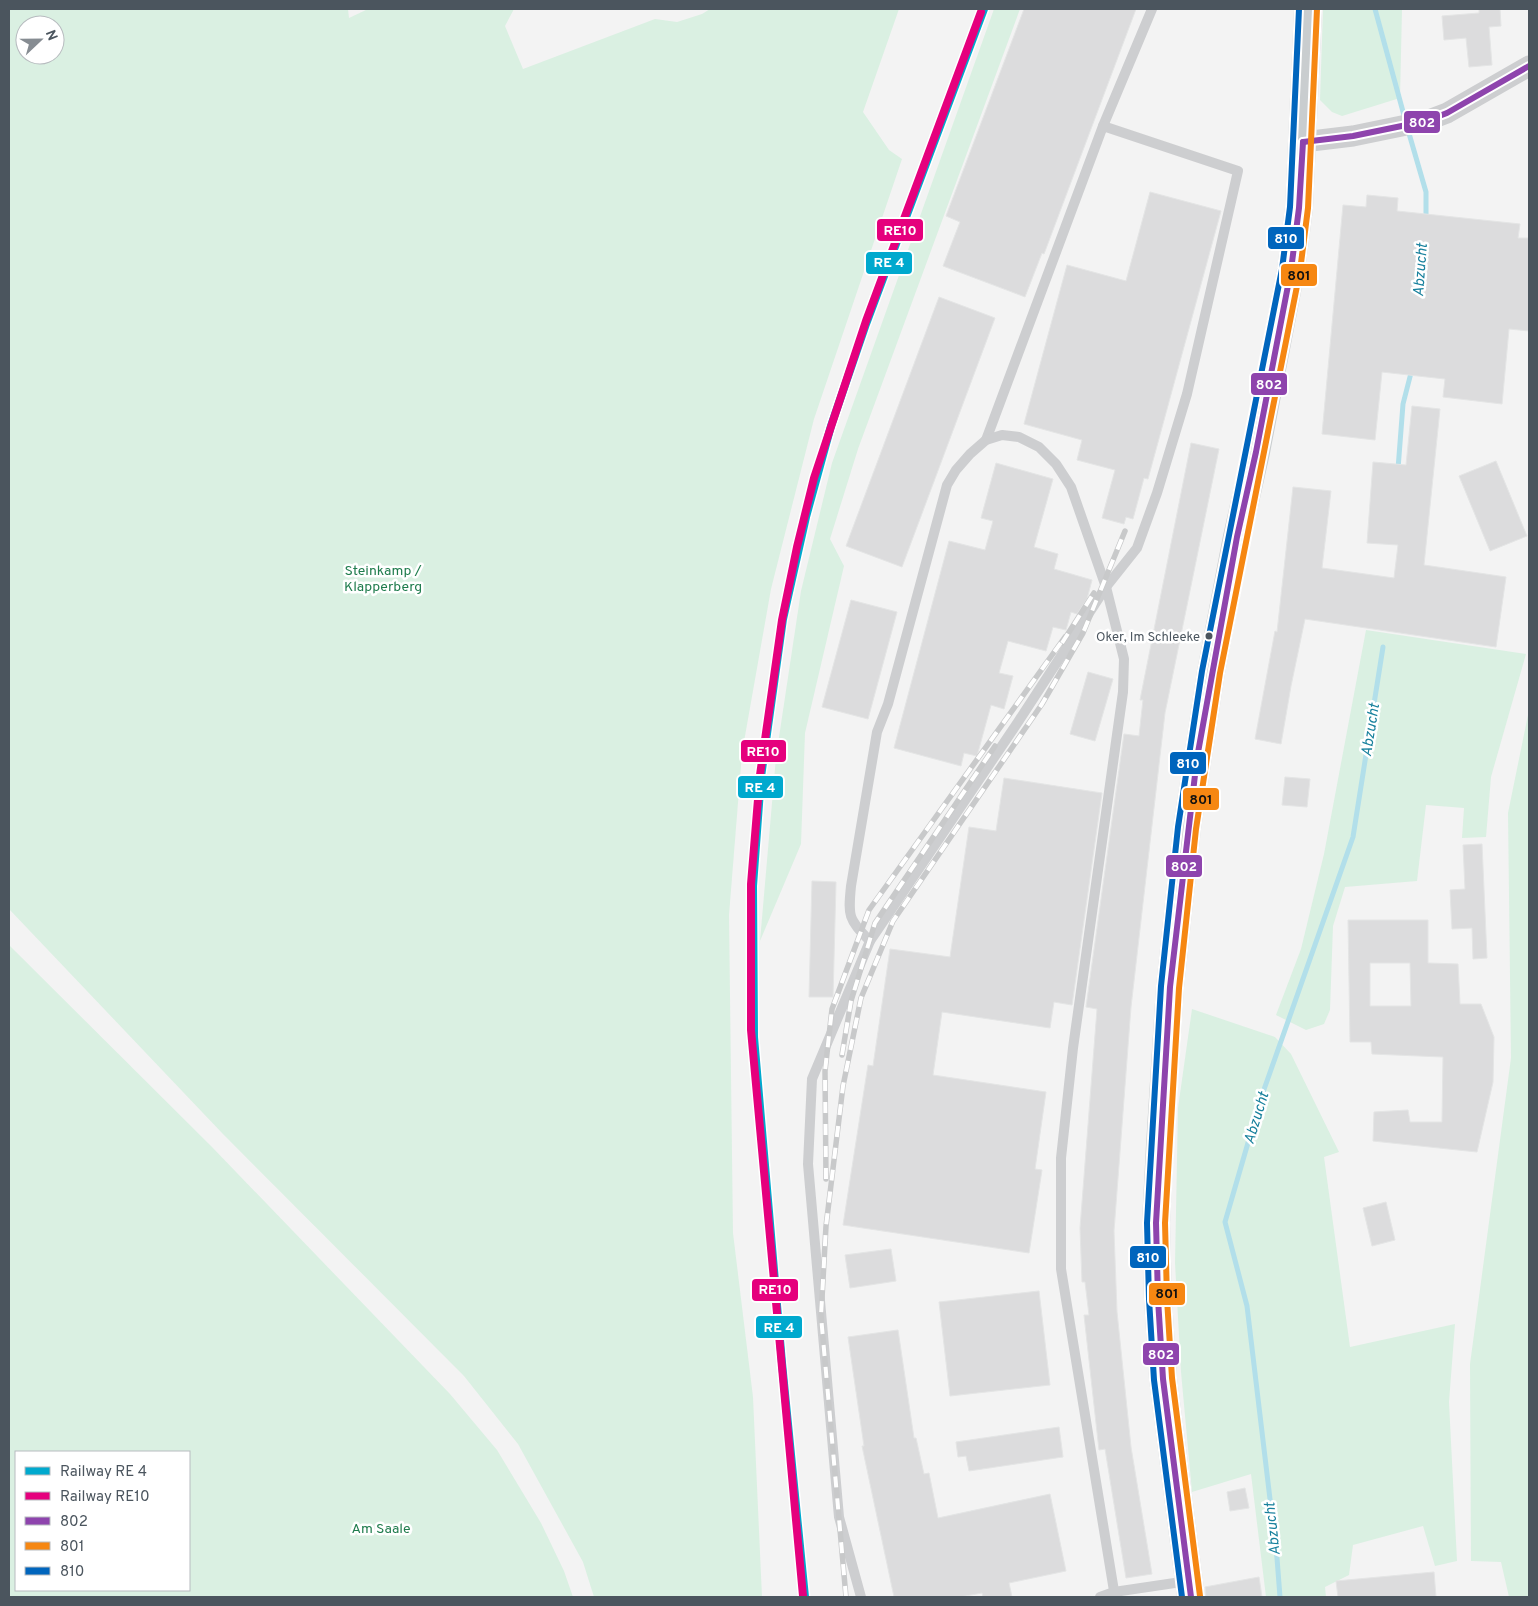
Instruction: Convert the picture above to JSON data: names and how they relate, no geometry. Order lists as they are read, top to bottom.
{
  "water": ["Abzucht"],
  "parks": ["Steinkamp / Klapperberg", "Am Saale"],
  "places": ["Oker, Im Schleeke"],
  "lines": [
    "transit line 801",
    "transit line 810",
    "rail line RE10",
    "transit line 802"
  ],
  "legend": [
    "Railway RE 4",
    "Railway RE10",
    "802",
    "801",
    "810"
  ],
  "north": "right"
}
